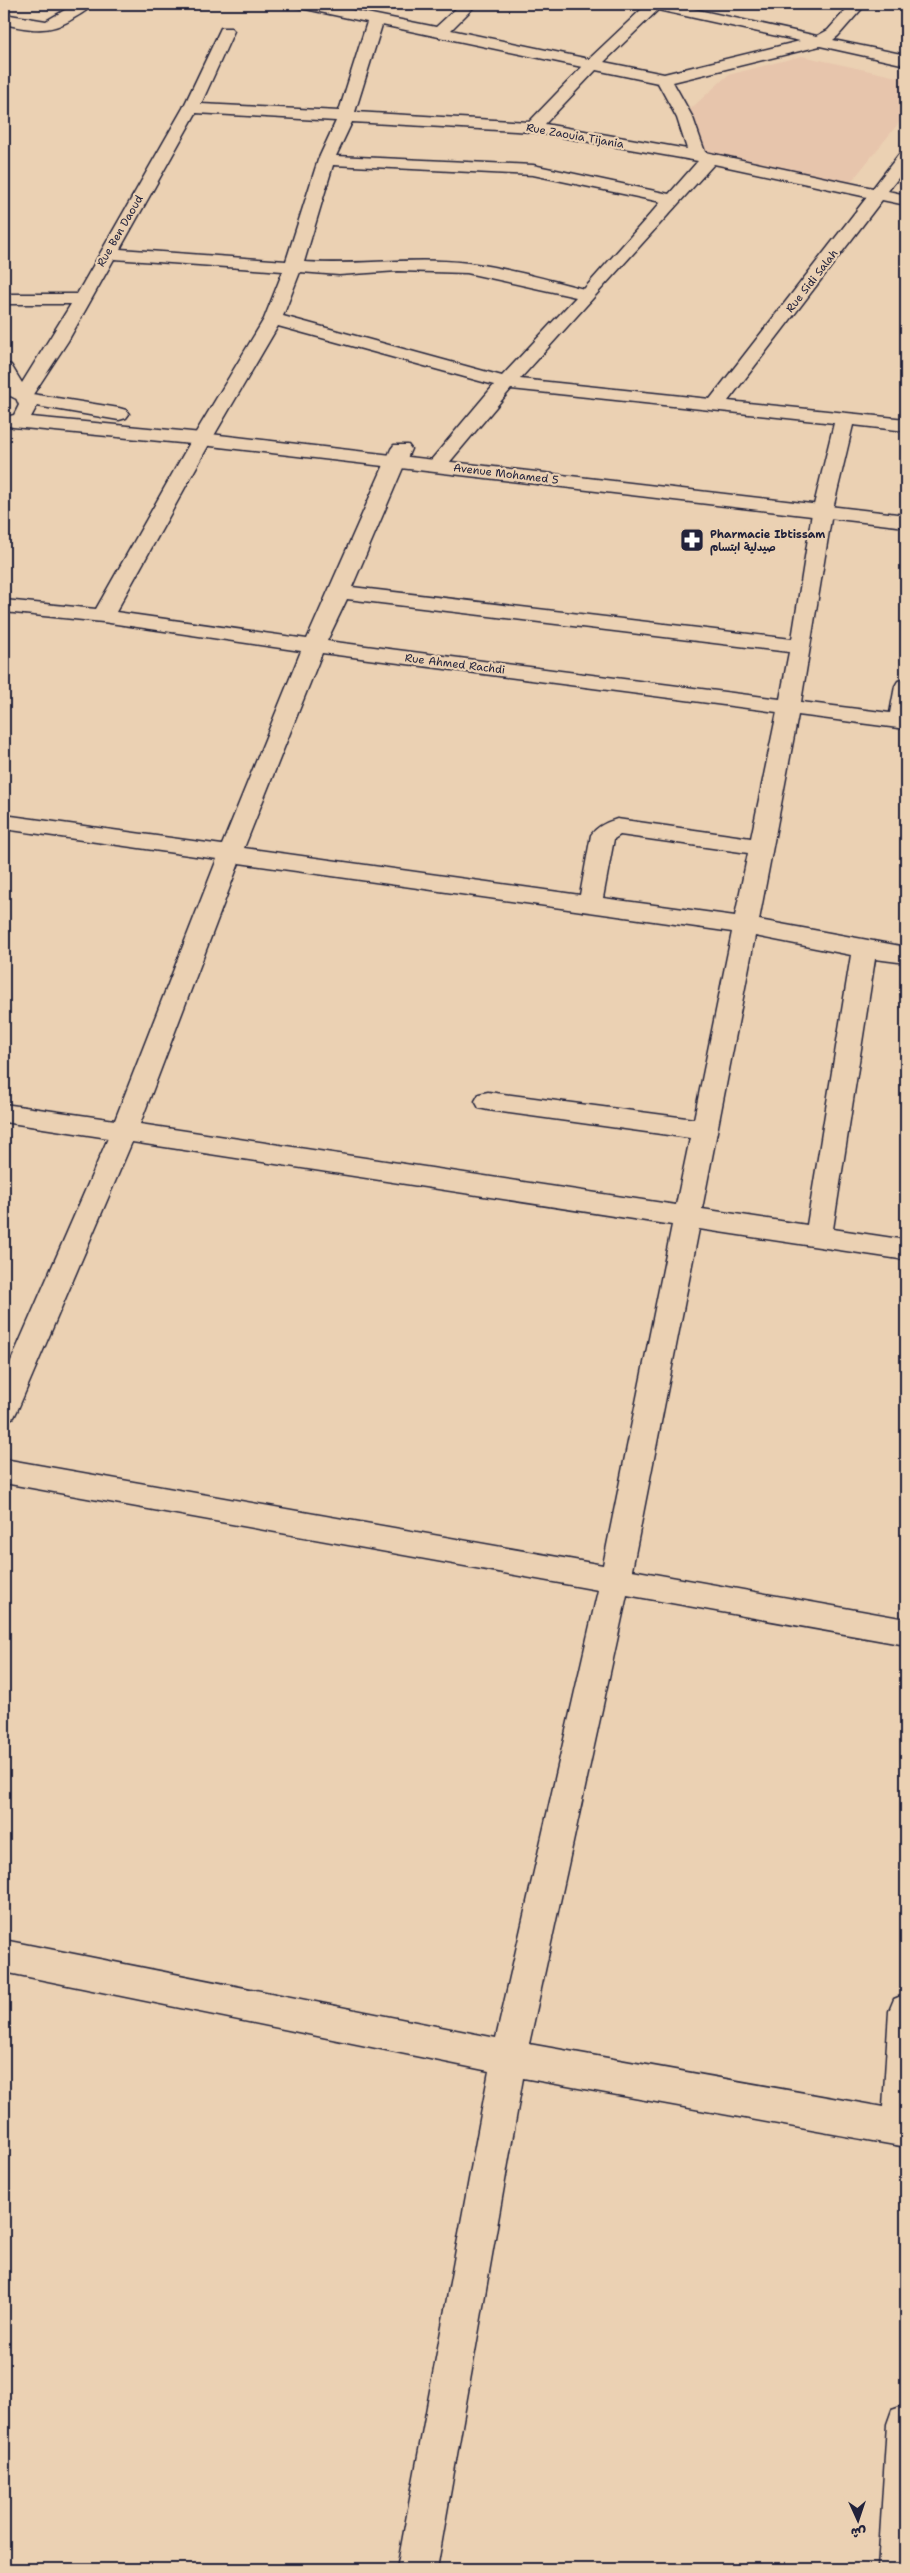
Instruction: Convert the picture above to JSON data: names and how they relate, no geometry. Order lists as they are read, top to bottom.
{
  "streets": {
    "street": [
      "Rue Zaouia Tijania",
      "Rue Ben Daoud",
      "Rue Sidi Salah",
      "Avenue Mohamed 5",
      "Rue Ahmed Rachdi"
    ]
  },
  "crossings": [
    ["Rue Zaouia Tijania", "Rue Ben Daoud"],
    ["Rue Zaouia Tijania", "Rue Sidi Salah"],
    ["Rue Ben Daoud", "Avenue Mohamed 5"]
  ],
  "places": {
    "pharmacy": ["Pharmacie Ibtissam صيدلية ابتسام"]
  },
  "north": "bottom"
}
